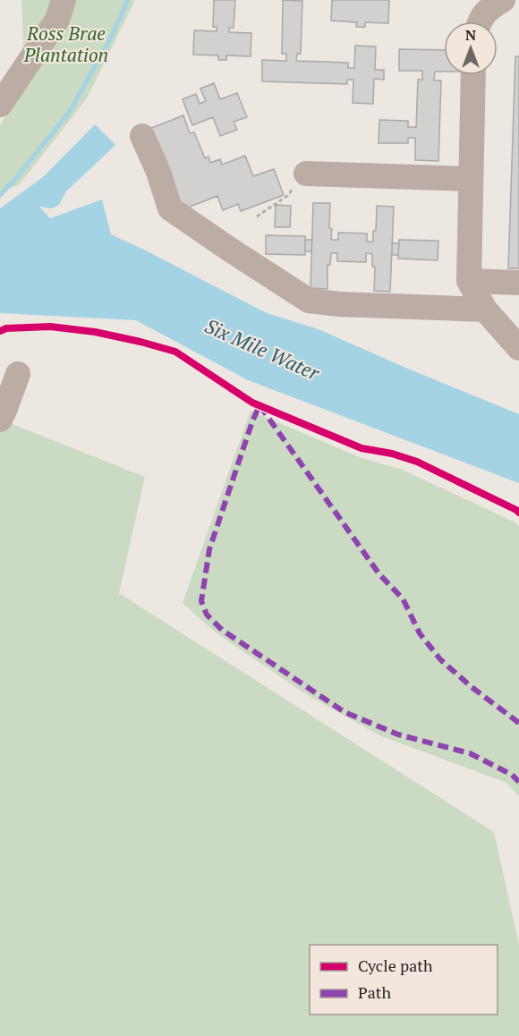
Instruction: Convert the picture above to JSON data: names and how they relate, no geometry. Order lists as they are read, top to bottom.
{
  "water": ["Six Mile Water"],
  "parks": ["Ross Brae Plantation"],
  "legend": ["Cycle path", "Path"],
  "north": "top"
}
